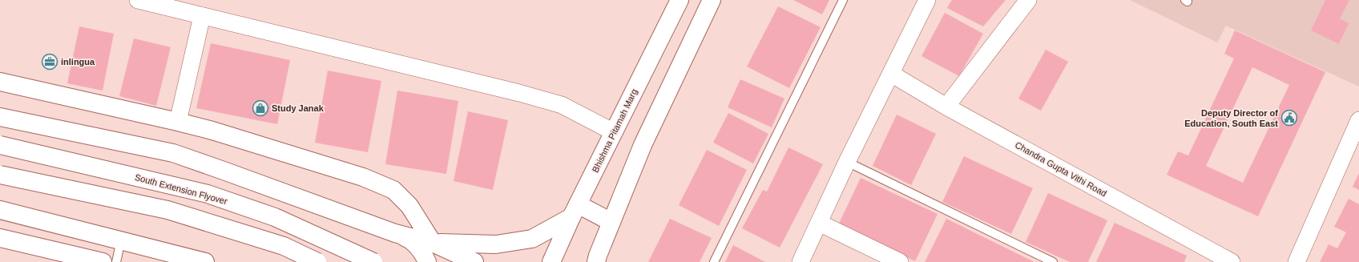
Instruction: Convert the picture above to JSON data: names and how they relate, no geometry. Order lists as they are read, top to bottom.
{
  "streets": {
    "main road": ["Bhishma Pitamah Marg", "South Extension Flyover"],
    "street": ["Chandra Gupta Vithi Road"]
  },
  "places": {
    "office": ["inlingua"],
    "shop": ["Study Janak"],
    "public building": ["Deputy Director of Education, South East"]
  }
}
